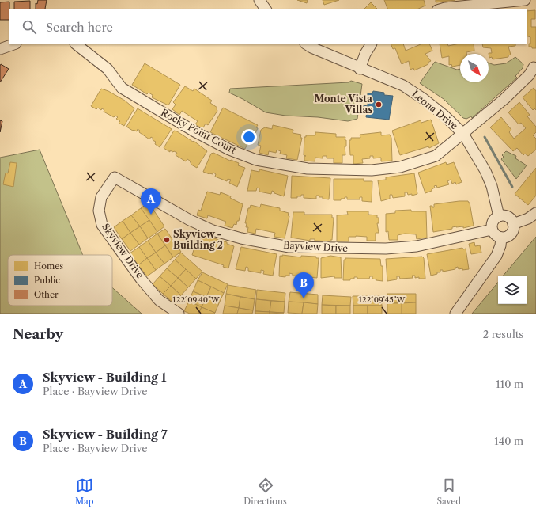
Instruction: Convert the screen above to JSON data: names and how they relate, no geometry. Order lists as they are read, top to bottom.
{
  "streets": {
    "street": [
      "Leona Drive",
      "Rocky Point Court",
      "Bayview Drive",
      "Skyview Drive"
    ]
  },
  "crossings": [
    ["Leona Drive", "Rocky Point Court"],
    ["Leona Drive", "Bayview Drive"],
    ["Bayview Drive", "Skyview Drive"]
  ],
  "places": ["Monte Vista Villas", "Skyview - Building 2"],
  "legend": ["Homes", "Public", "Other"],
  "north": "bottom right",
  "page": {
    "search": "Search here",
    "pins": ["A", "B"],
    "heading": ["Nearby", "2 results"],
    "list": [
      {
        "mark": "A",
        "name": "Skyview - Building 1",
        "note": "Place · Bayview Drive",
        "value": "110 m"
      },
      {
        "mark": "B",
        "name": "Skyview - Building 7",
        "note": "Place · Bayview Drive",
        "value": "140 m"
      }
    ],
    "nav": ["Map", "Directions", "Saved"]
  },
  "coordinates": ["122°09'40\"W", "122°09'45\"W"]
}
